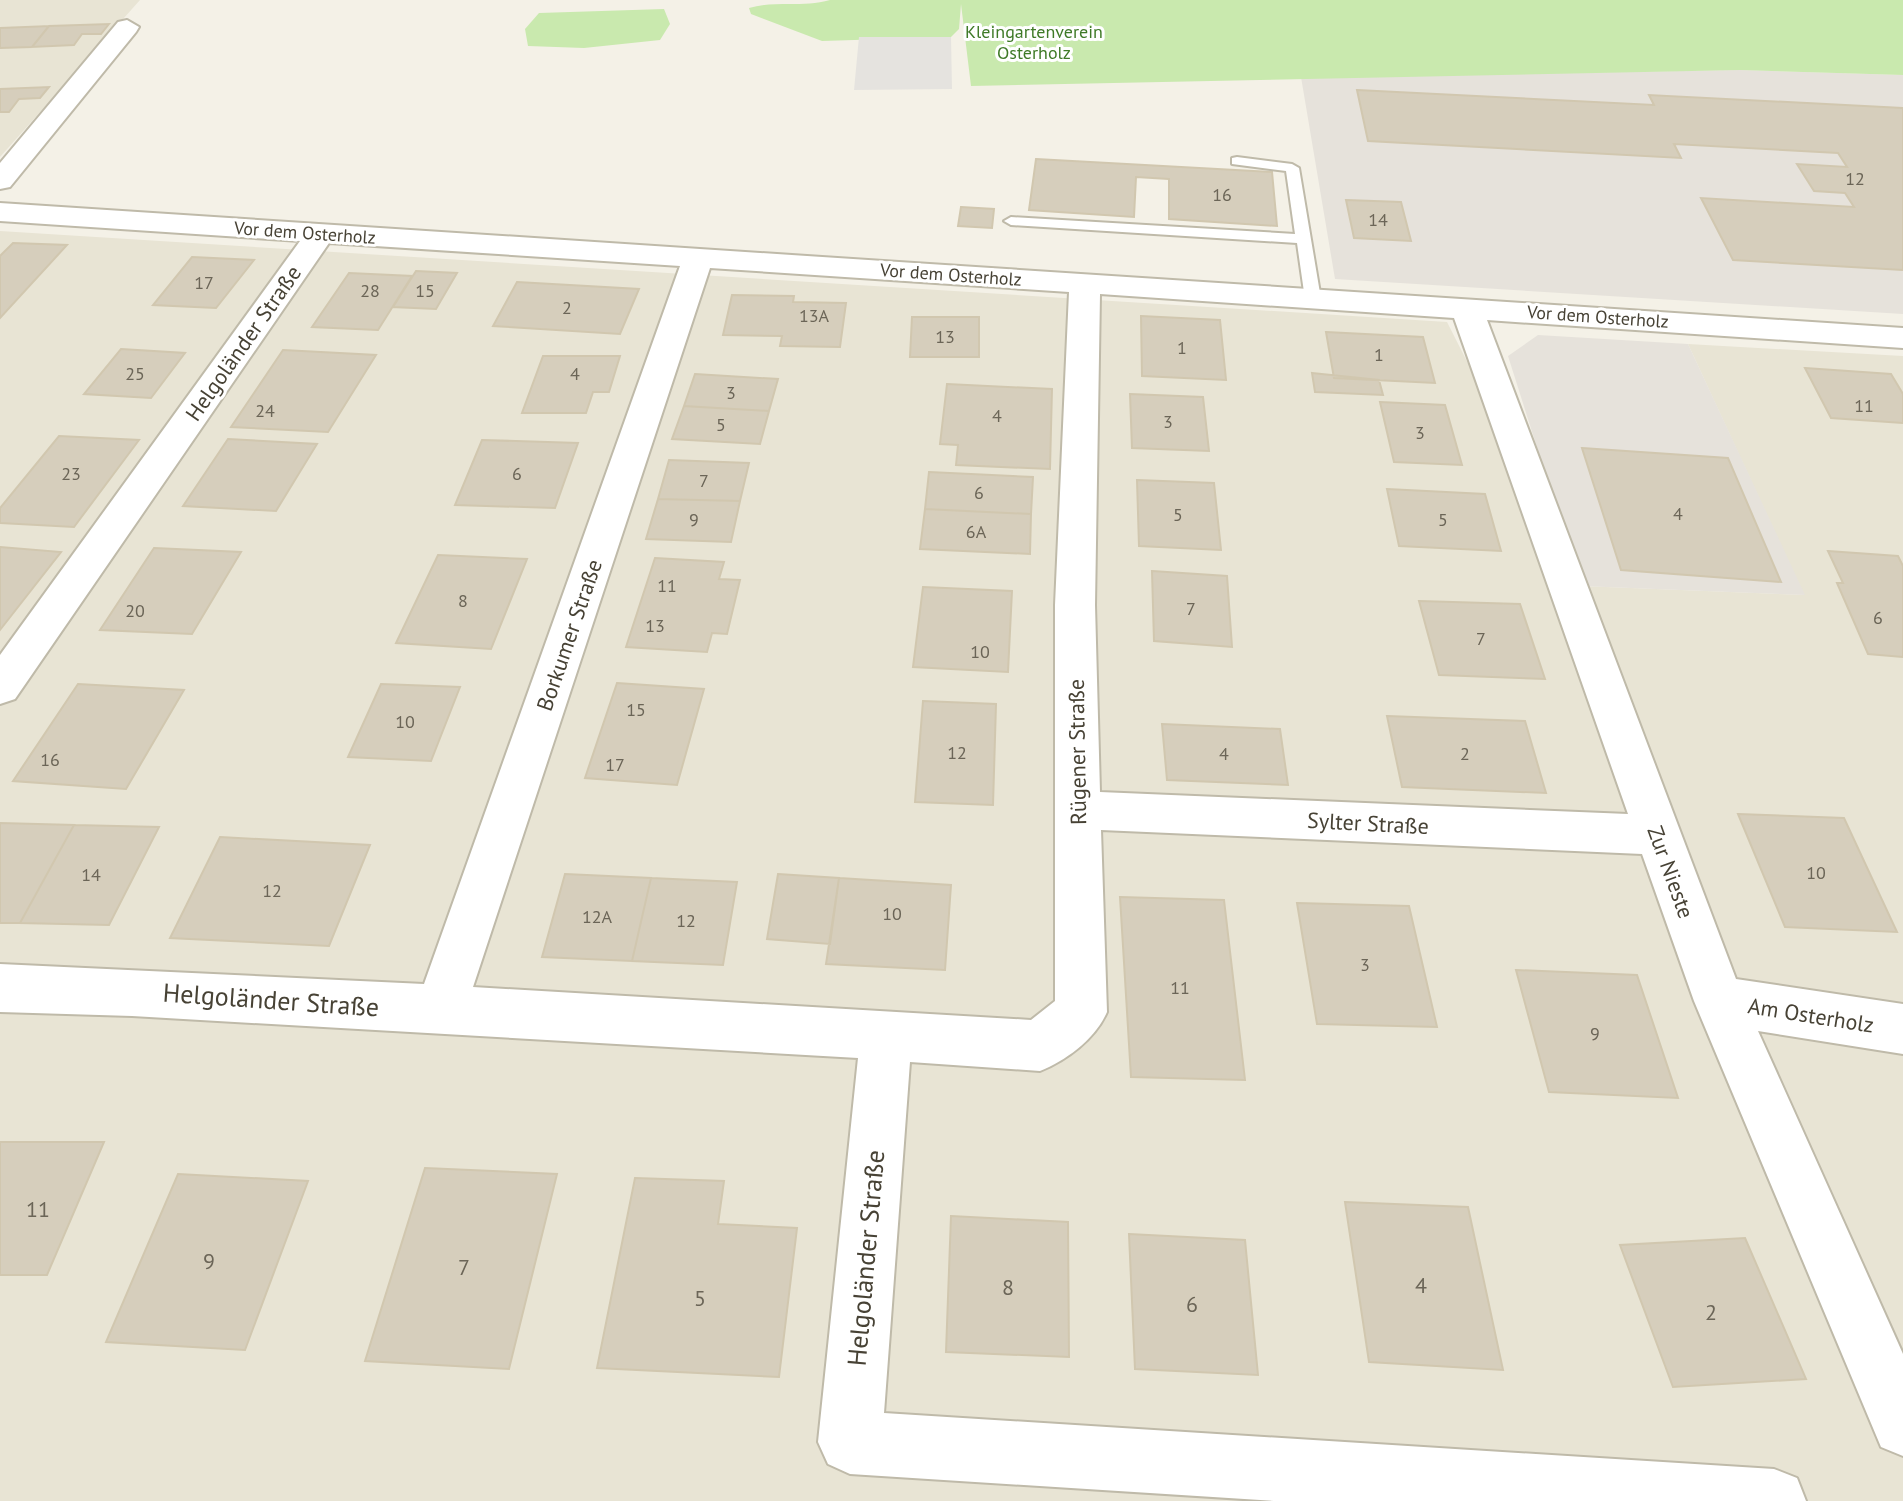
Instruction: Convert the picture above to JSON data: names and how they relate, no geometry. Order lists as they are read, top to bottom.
{
  "streets": {
    "street": [
      "Vor dem Osterholz",
      "Helgoländer Straße",
      "Borkumer Straße",
      "Rügener Straße",
      "Sylter Straße",
      "Zur Nieste",
      "Am Osterholz"
    ]
  },
  "crossings": [
    ["Vor dem Osterholz", "Helgoländer Straße"],
    ["Vor dem Osterholz", "Borkumer Straße"],
    ["Vor dem Osterholz", "Rügener Straße"],
    ["Vor dem Osterholz", "Zur Nieste"],
    ["Helgoländer Straße", "Borkumer Straße"],
    ["Helgoländer Straße", "Rügener Straße"],
    ["Rügener Straße", "Sylter Straße"],
    ["Sylter Straße", "Zur Nieste"],
    ["Zur Nieste", "Am Osterholz"]
  ],
  "parks": ["Kleingartenverein Osterholz"],
  "house_numbers": [
    "12",
    "16",
    "14",
    "17",
    "28",
    "15",
    "2",
    "13A",
    "13",
    "1",
    "1",
    "25",
    "4",
    "3",
    "11",
    "24",
    "4",
    "3",
    "5",
    "3",
    "23",
    "6",
    "7",
    "6",
    "4",
    "5",
    "9",
    "5",
    "6A",
    "11",
    "8",
    "7",
    "20",
    "6",
    "13",
    "7",
    "10",
    "15",
    "10",
    "12",
    "4",
    "2",
    "16",
    "17",
    "10",
    "14",
    "12",
    "10",
    "12A",
    "12",
    "3",
    "11",
    "9",
    "11",
    "9",
    "7",
    "4",
    "8",
    "5",
    "6",
    "2"
  ]
}
